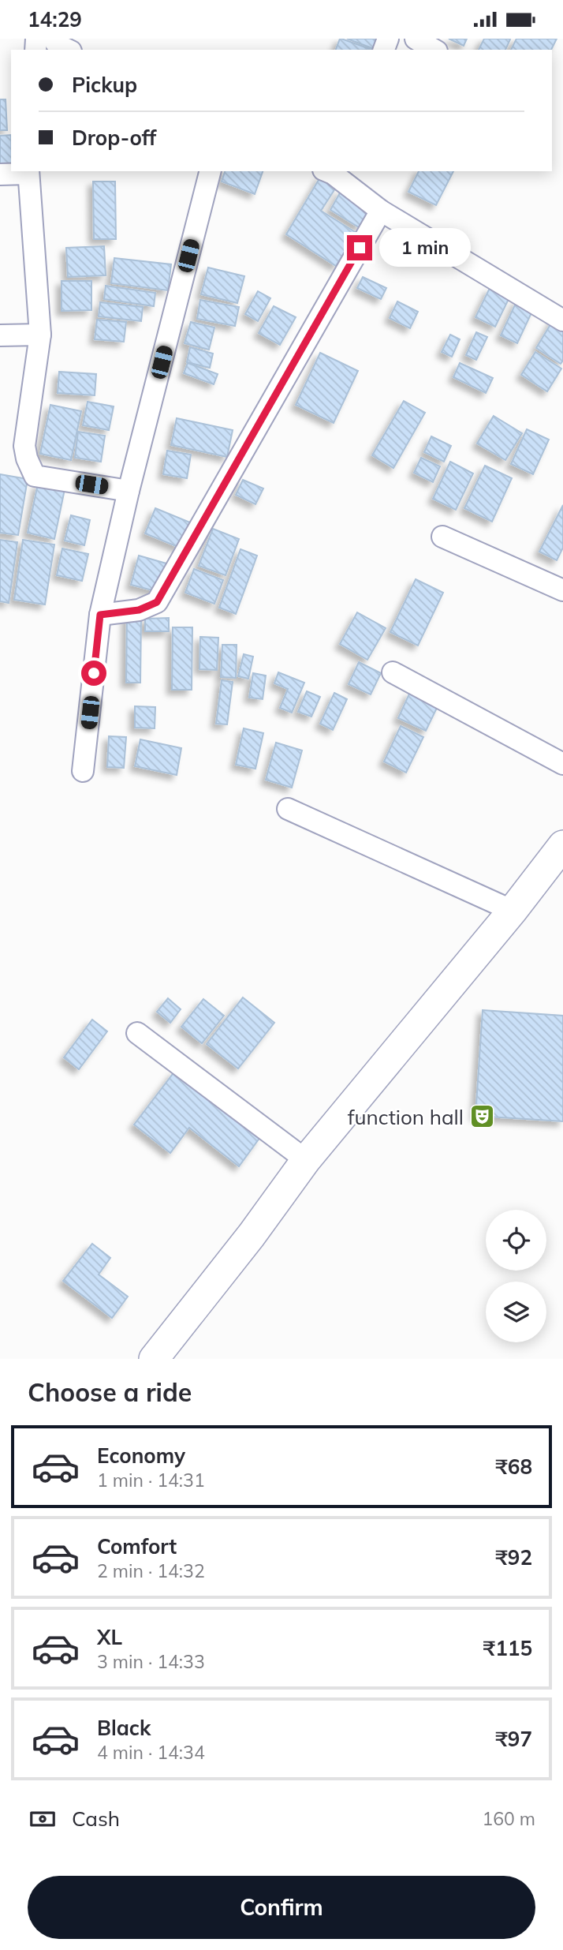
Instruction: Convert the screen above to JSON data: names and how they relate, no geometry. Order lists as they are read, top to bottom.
{
  "places": {
    "theatre": ["function hall"]
  },
  "page": {
    "status": "14:29",
    "banner": ["Pickup", "Drop-off"],
    "bubble": "1 min",
    "heading": "Choose a ride",
    "list": [
      {
        "name": "Economy",
        "note": "1 min · 14:31",
        "value": "₹68"
      },
      {
        "name": "Comfort",
        "note": "2 min · 14:32",
        "value": "₹92"
      },
      {
        "name": "XL",
        "note": "3 min · 14:33",
        "value": "₹115"
      },
      {
        "name": "Black",
        "note": "4 min · 14:34",
        "value": "₹97"
      }
    ],
    "pay": ["Cash", "160 m"],
    "buttons": "Confirm"
  }
}
